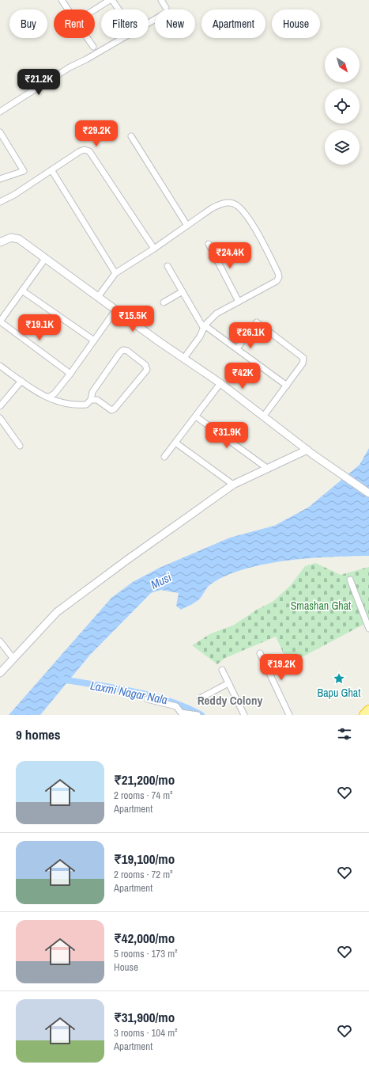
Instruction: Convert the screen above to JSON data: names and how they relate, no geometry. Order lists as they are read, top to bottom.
{
  "districts": ["Reddy Colony"],
  "water": ["Musi", "Laxmi Nagar Nala"],
  "parks": ["Smashan Ghat"],
  "places": {
    "place": ["Bapu Ghat"]
  },
  "north": "bottom right",
  "page": {
    "chip": [
      "Buy",
      "Rent",
      "Filters",
      "New",
      "Apartment",
      "House"
    ],
    "price": [
      "₹21.2K",
      "₹29.2K",
      "₹24.4K",
      "₹15.5K",
      "₹19.1K",
      "₹26.1K",
      "₹42K",
      "₹31.9K",
      "₹19.2K"
    ],
    "heading": "9 homes",
    "list": [
      {
        "name": "₹21,200/mo",
        "note": "2 rooms · 74 m² · Apartment"
      },
      {
        "name": "₹19,100/mo",
        "note": "2 rooms · 72 m² · Apartment"
      },
      {
        "name": "₹42,000/mo",
        "note": "5 rooms · 173 m² · House"
      },
      {
        "name": "₹31,900/mo",
        "note": "3 rooms · 104 m² · Apartment"
      }
    ]
  }
}
